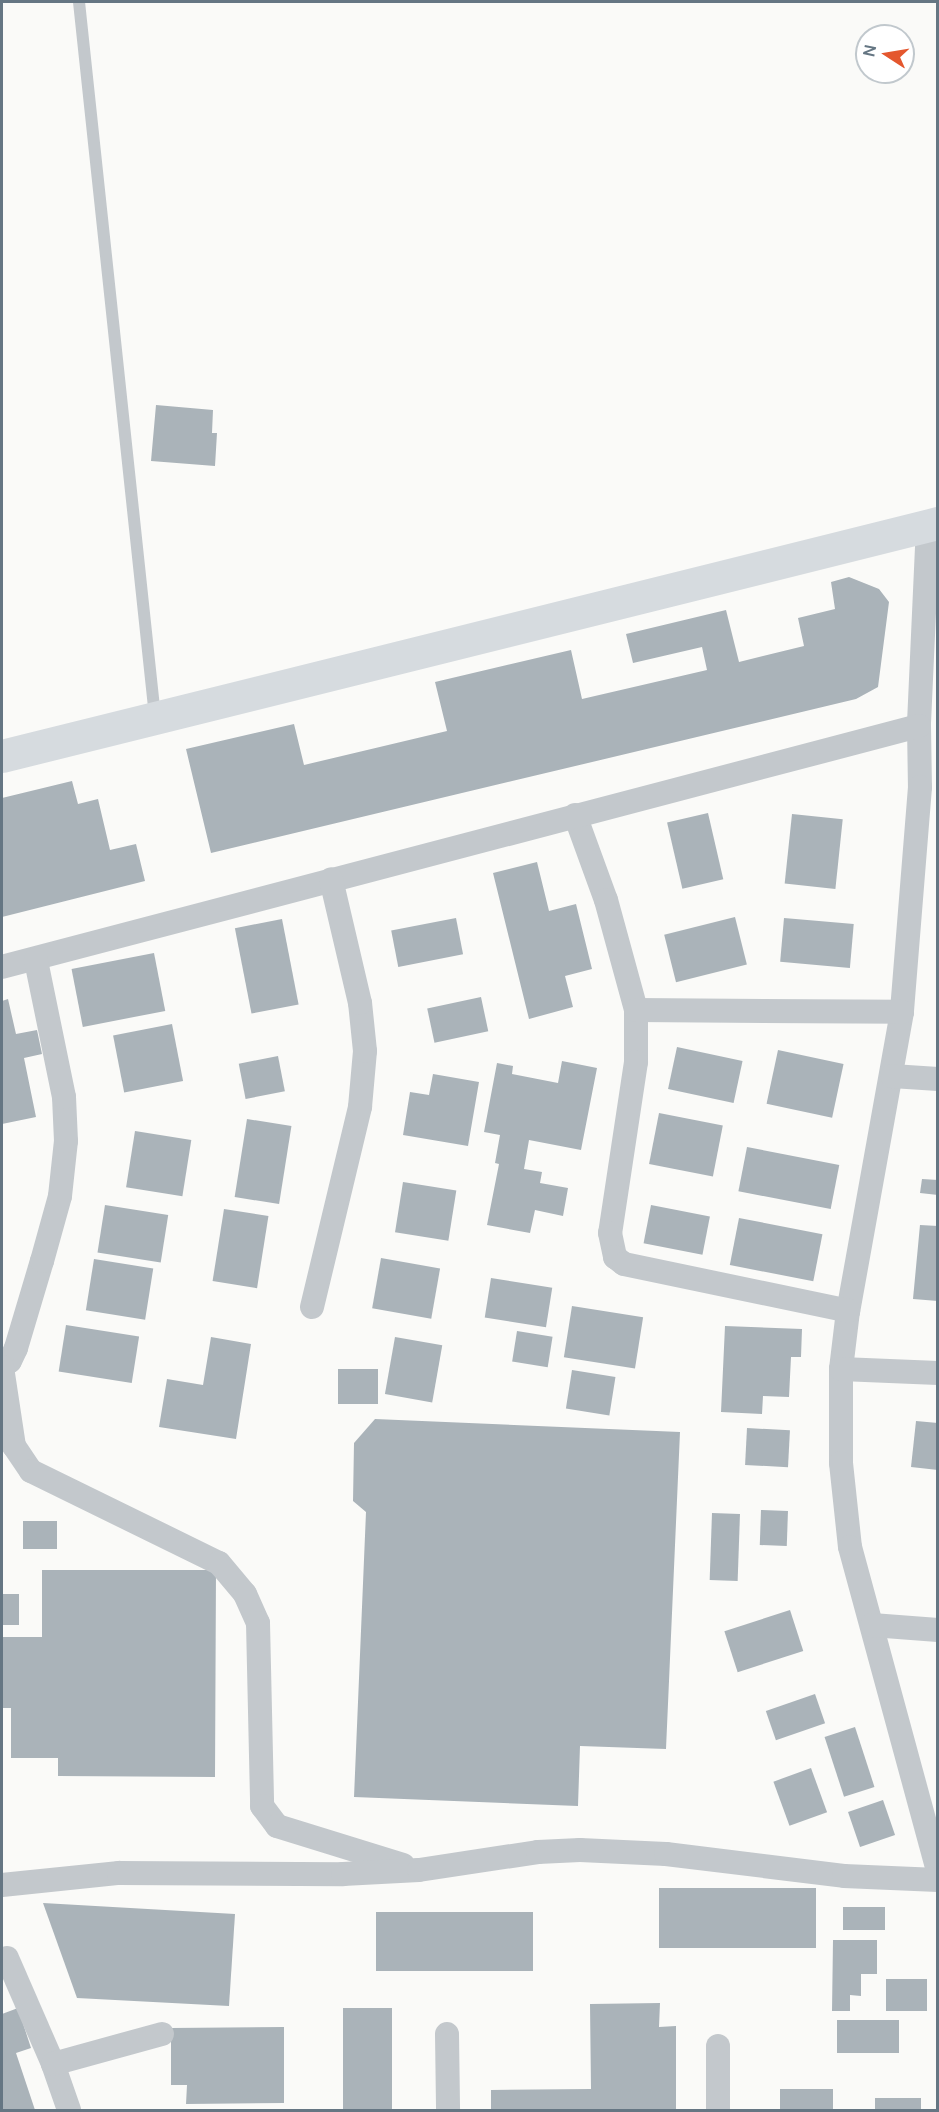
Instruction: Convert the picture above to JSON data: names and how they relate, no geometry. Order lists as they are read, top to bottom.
{
  "north": "left"
}
